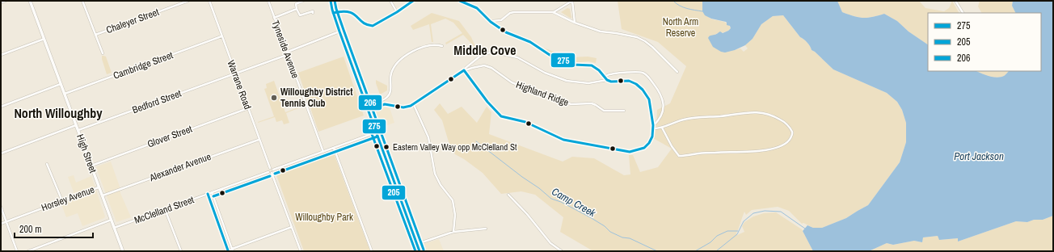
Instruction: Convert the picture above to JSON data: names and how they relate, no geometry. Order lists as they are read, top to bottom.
{
  "streets": {
    "street": [
      "Chaleyer Street",
      "Tyneside Avenue",
      "Cambridge Street",
      "Warrane Road",
      "Highland Ridge",
      "Bedford Street",
      "Glover Street",
      "High Street",
      "Alexander Avenue",
      "Horsley Avenue",
      "McClelland Street"
    ]
  },
  "crossings": [
    ["Tyneside Avenue", "Bedford Street"],
    ["Cambridge Street", "Warrane Road"],
    ["Cambridge Street", "High Street"],
    ["Warrane Road", "Bedford Street"],
    ["Warrane Road", "Glover Street"],
    ["Warrane Road", "Alexander Avenue"],
    ["Warrane Road", "McClelland Street"],
    ["Bedford Street", "High Street"],
    ["Glover Street", "High Street"],
    ["High Street", "Alexander Avenue"],
    ["High Street", "Horsley Avenue"],
    ["High Street", "McClelland Street"]
  ],
  "districts": ["Middle Cove", "North Willoughby"],
  "water": ["Port Jackson", "Camp Creek"],
  "parks": ["North Arm Reserve", "Willoughby Park"],
  "places": ["Willoughby District Tennis Club", "Eastern Valley Way opp McClelland St"],
  "lines": ["transit line 275", "transit line 206", "transit line 205"],
  "legend": ["275", "205", "206"],
  "scale_bar": "200 m"
}
